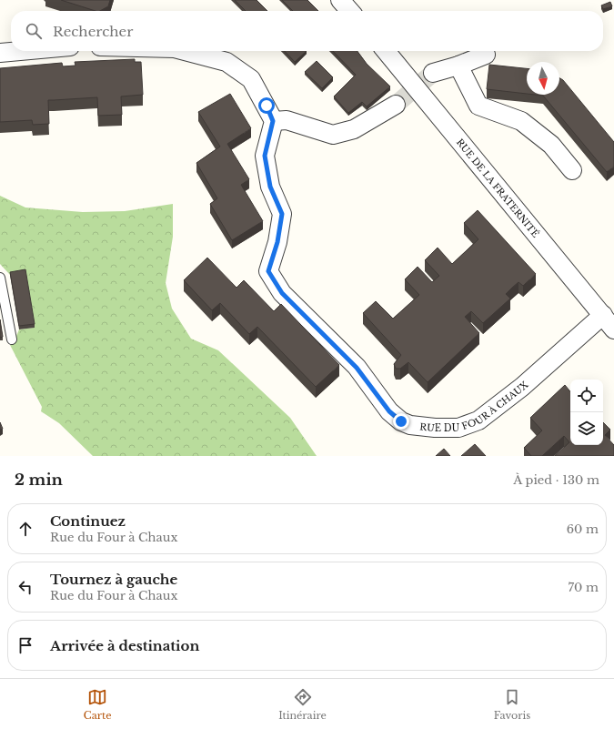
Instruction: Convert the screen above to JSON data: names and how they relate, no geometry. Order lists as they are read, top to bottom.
{
  "streets": {
    "street": ["RUE DE LA FRATERNITÉ", "RUE DU FOUR À CHAUX"]
  },
  "crossings": [
    ["RUE DE LA FRATERNITÉ", "RUE DU FOUR À CHAUX"]
  ],
  "north": "bottom",
  "page": {
    "search": "Rechercher",
    "heading": ["2 min", "À pied · 130 m"],
    "list": [
      ["Continuez", "Rue du Four à Chaux", "60 m"],
      ["Tournez à gauche", "Rue du Four à Chaux", "70 m"],
      "Arrivée à destination"
    ],
    "nav": ["Carte", "Itinéraire", "Favoris"]
  }
}
